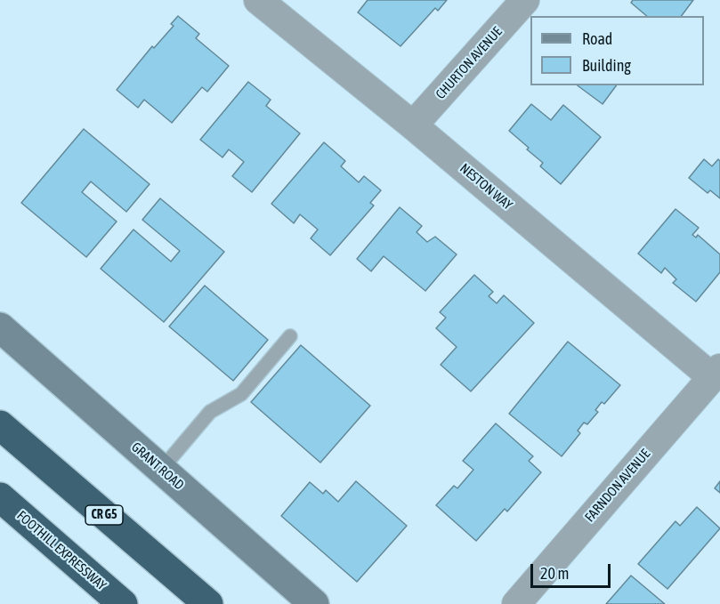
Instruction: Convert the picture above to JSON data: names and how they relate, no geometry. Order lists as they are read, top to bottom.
{
  "streets": {
    "highway": ["CR G5", "FOOTHILL EXPRESSWAY"],
    "street": [
      "CHURTON AVENUE",
      "NESTON WAY",
      "GRANT ROAD",
      "FARNDON AVENUE"
    ]
  },
  "crossings": [
    ["CHURTON AVENUE", "NESTON WAY"],
    ["NESTON WAY", "FARNDON AVENUE"]
  ],
  "legend": ["Road", "Building"],
  "scale_bar": "20 m"
}
